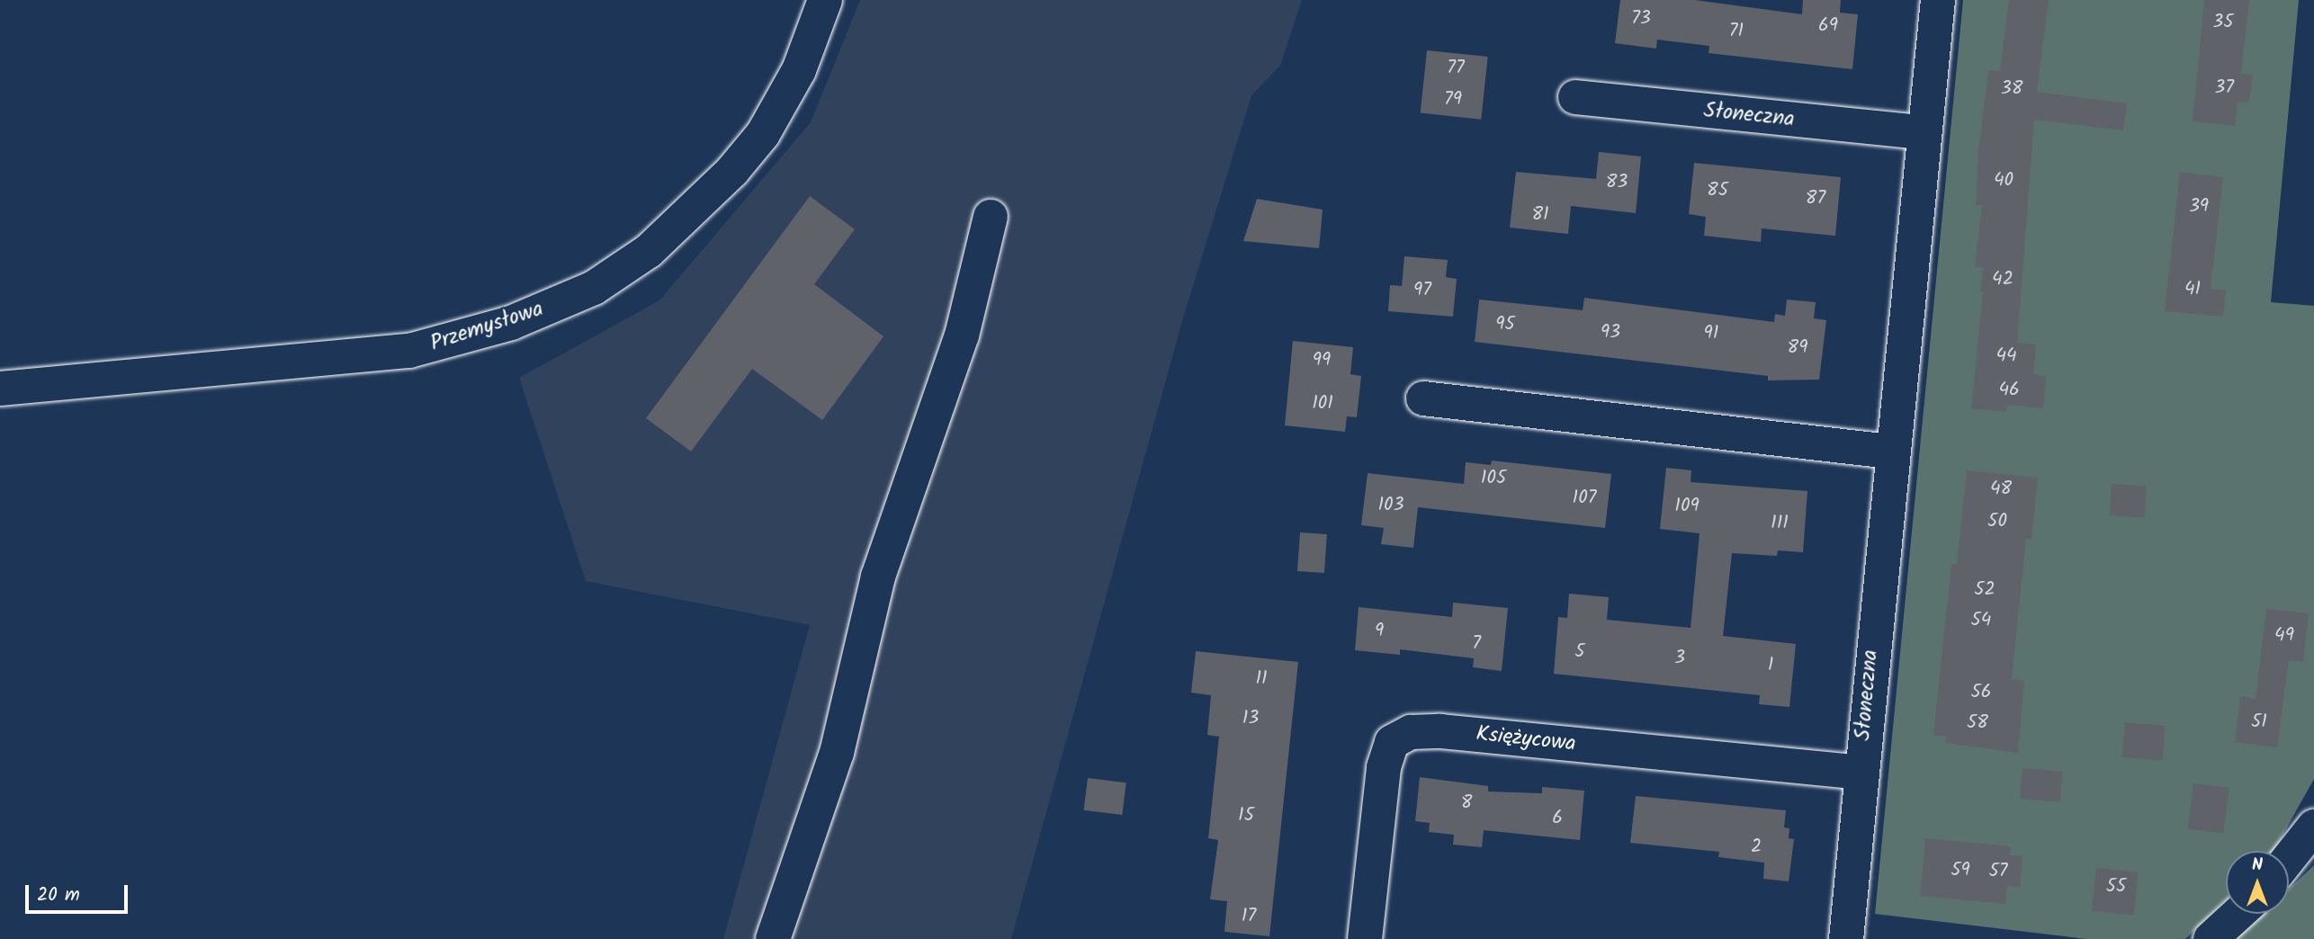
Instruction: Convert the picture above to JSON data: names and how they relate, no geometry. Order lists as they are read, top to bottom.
{
  "streets": {
    "street": ["Słoneczna", "Przemysłowa", "Księżycowa"]
  },
  "crossings": [
    ["Słoneczna", "Księżycowa"]
  ],
  "house_numbers": [
    "73",
    "35",
    "69",
    "71",
    "77",
    "37",
    "38",
    "79",
    "40",
    "83",
    "85",
    "87",
    "39",
    "81",
    "42",
    "41",
    "97",
    "95",
    "93",
    "91",
    "89",
    "44",
    "99",
    "46",
    "101",
    "105",
    "48",
    "107",
    "103",
    "109",
    "50",
    "111",
    "52",
    "54",
    "9",
    "49",
    "7",
    "5",
    "3",
    "1",
    "11",
    "56",
    "13",
    "51",
    "58",
    "8",
    "15",
    "6",
    "2",
    "59",
    "57",
    "55",
    "17"
  ],
  "scale_bar": "20 m",
  "north": "top"
}
